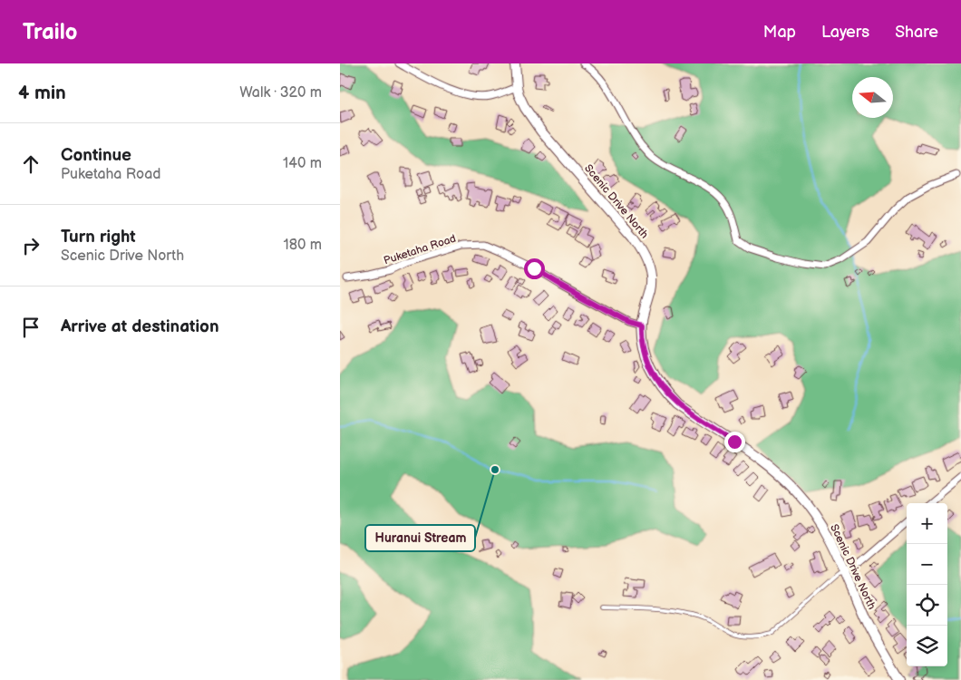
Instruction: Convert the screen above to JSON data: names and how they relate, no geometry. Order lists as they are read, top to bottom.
{
  "streets": {
    "main road": ["Scenic Drive North"],
    "street": ["Puketaha Road"]
  },
  "crossings": [
    ["Scenic Drive North", "Puketaha Road"]
  ],
  "places": ["Huranui Stream"],
  "north": "left",
  "page": {
    "header": "Trailo",
    "nav": ["Map", "Layers", "Share"],
    "heading": ["4 min", "Walk · 320 m"],
    "list": [
      ["Continue", "Puketaha Road", "140 m"],
      ["Turn right", "Scenic Drive North", "180 m"],
      "Arrive at destination"
    ],
    "map_buttons": ["+", "−"]
  }
}
